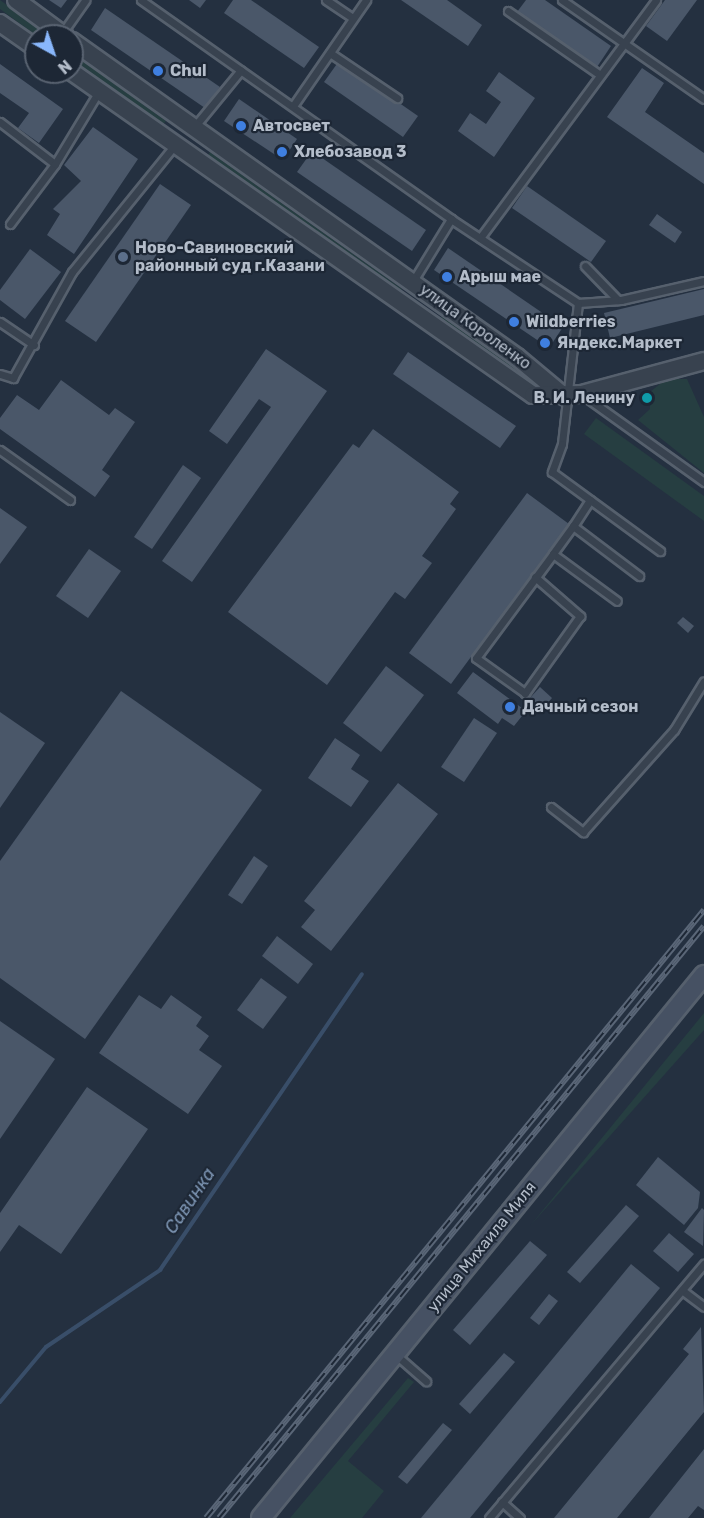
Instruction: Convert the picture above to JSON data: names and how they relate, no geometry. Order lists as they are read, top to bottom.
{
  "streets": {
    "main road": ["улица Михаила Миля"],
    "street": ["улица Короленко"]
  },
  "water": ["Савинка"],
  "places": [
    "Chul",
    "Автосвет",
    "Хлебозавод 3",
    "Ново-Савиновский районный суд г.Казани",
    "Арыш мае",
    "Wildberries",
    "Яндекс.Маркет",
    "В. И. Ленину",
    "Дачный сезон"
  ],
  "north": "bottom right"
}
